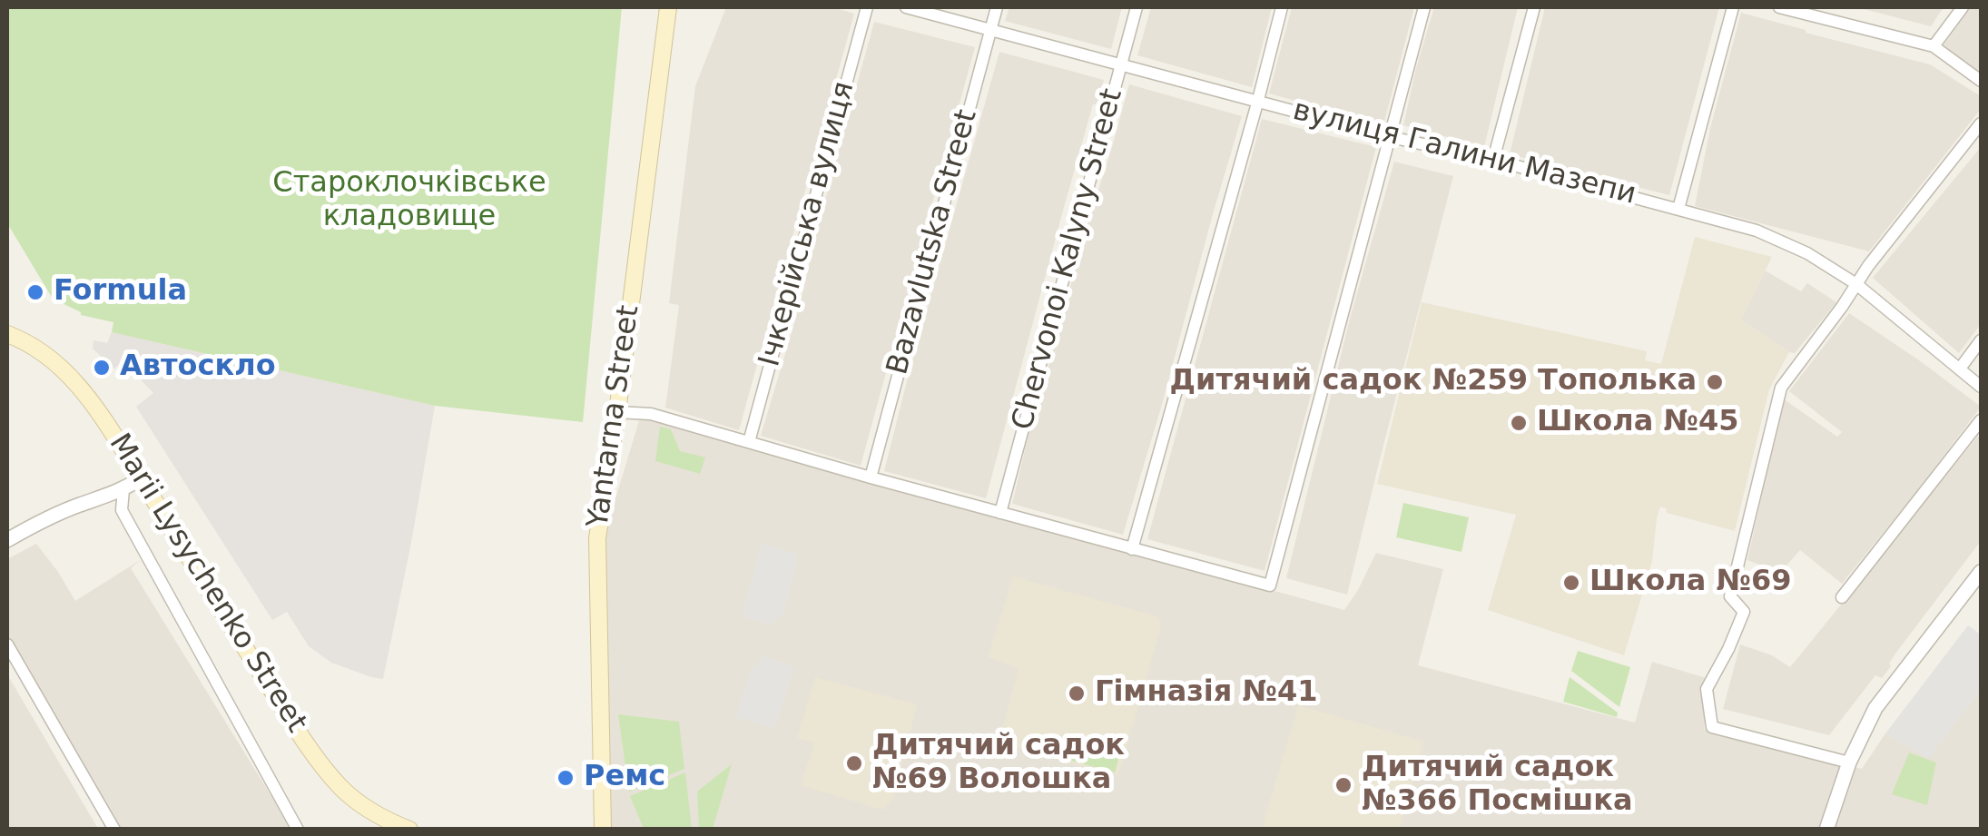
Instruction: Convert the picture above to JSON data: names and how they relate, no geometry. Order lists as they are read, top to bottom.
{
  "streets": {
    "main road": ["Yantarna Street", "Marii Lysychenko Street"],
    "street": [
      "вулиця Галини Мазепи",
      "Ічкерійська вулиця",
      "Bazavlutska Street",
      "Chervonoi Kalyny Street"
    ]
  },
  "crossings": [
    ["вулиця Галини Мазепи", "Bazavlutska Street"],
    ["вулиця Галини Мазепи", "Chervonoi Kalyny Street"]
  ],
  "parks": ["Староклочківське кладовище"],
  "places": [
    "Formula",
    "Автоскло",
    "Дитячий садок №259 Тополька",
    "Школа №45",
    "Школа №69",
    "Гімназія №41",
    "Дитячий садок №69 Волошка",
    "Ремс",
    "Дитячий садок №366 Посмішка"
  ]
}
